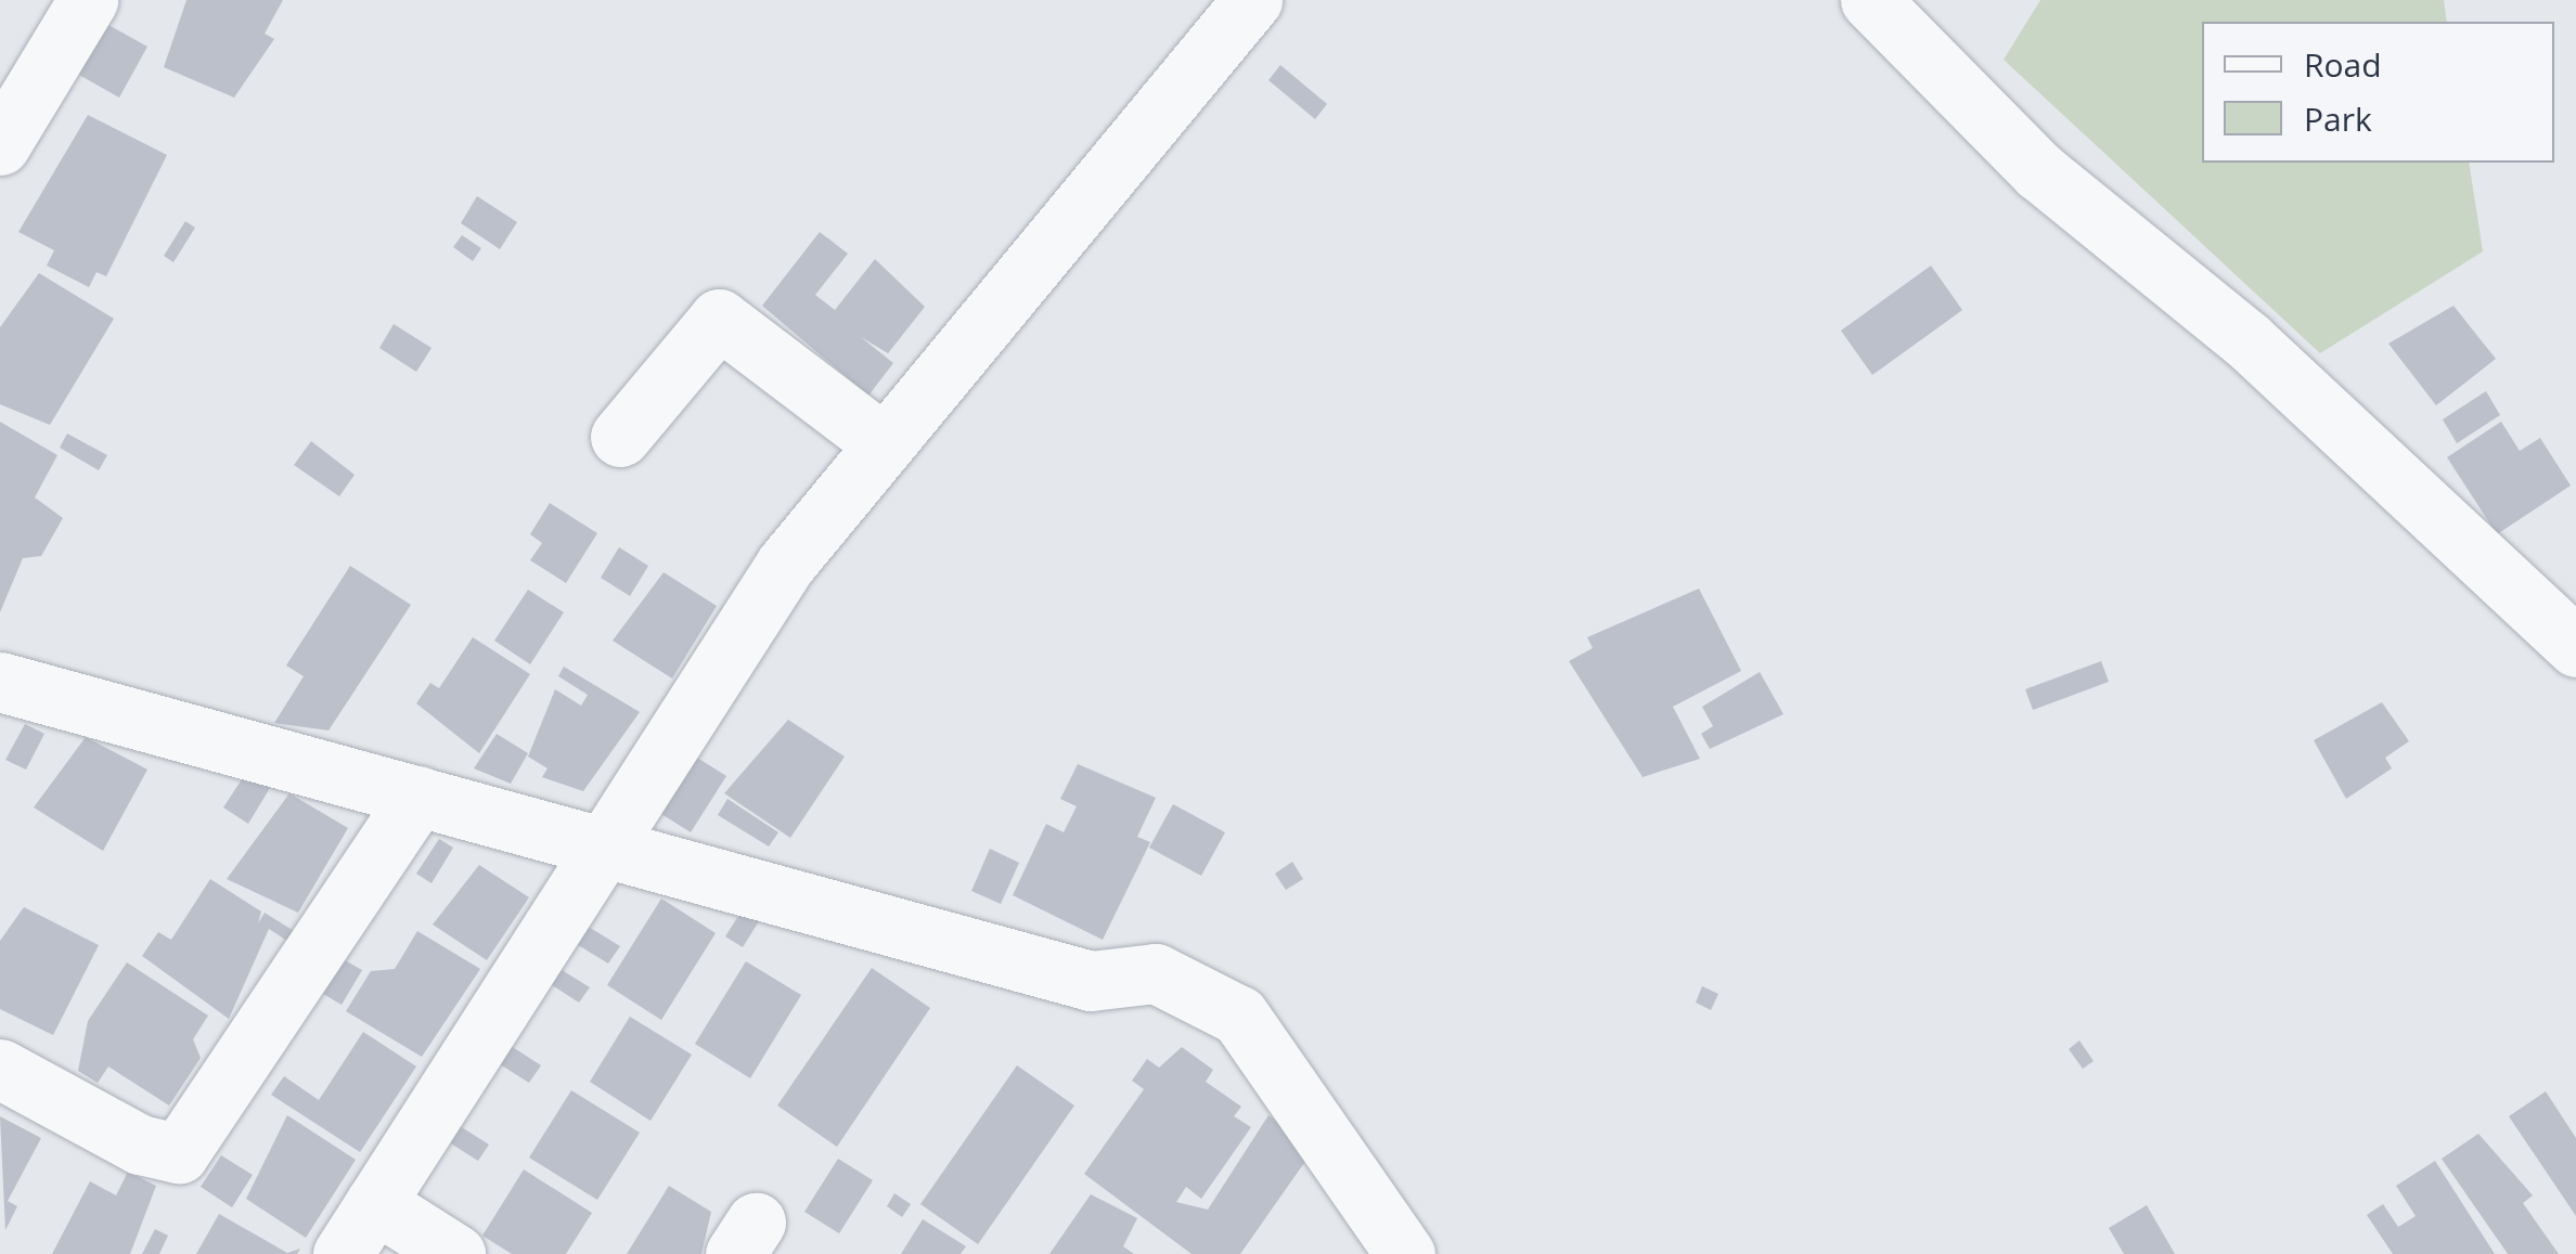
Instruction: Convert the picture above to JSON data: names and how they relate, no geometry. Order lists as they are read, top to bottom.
{
  "legend": ["Road", "Park"]
}
